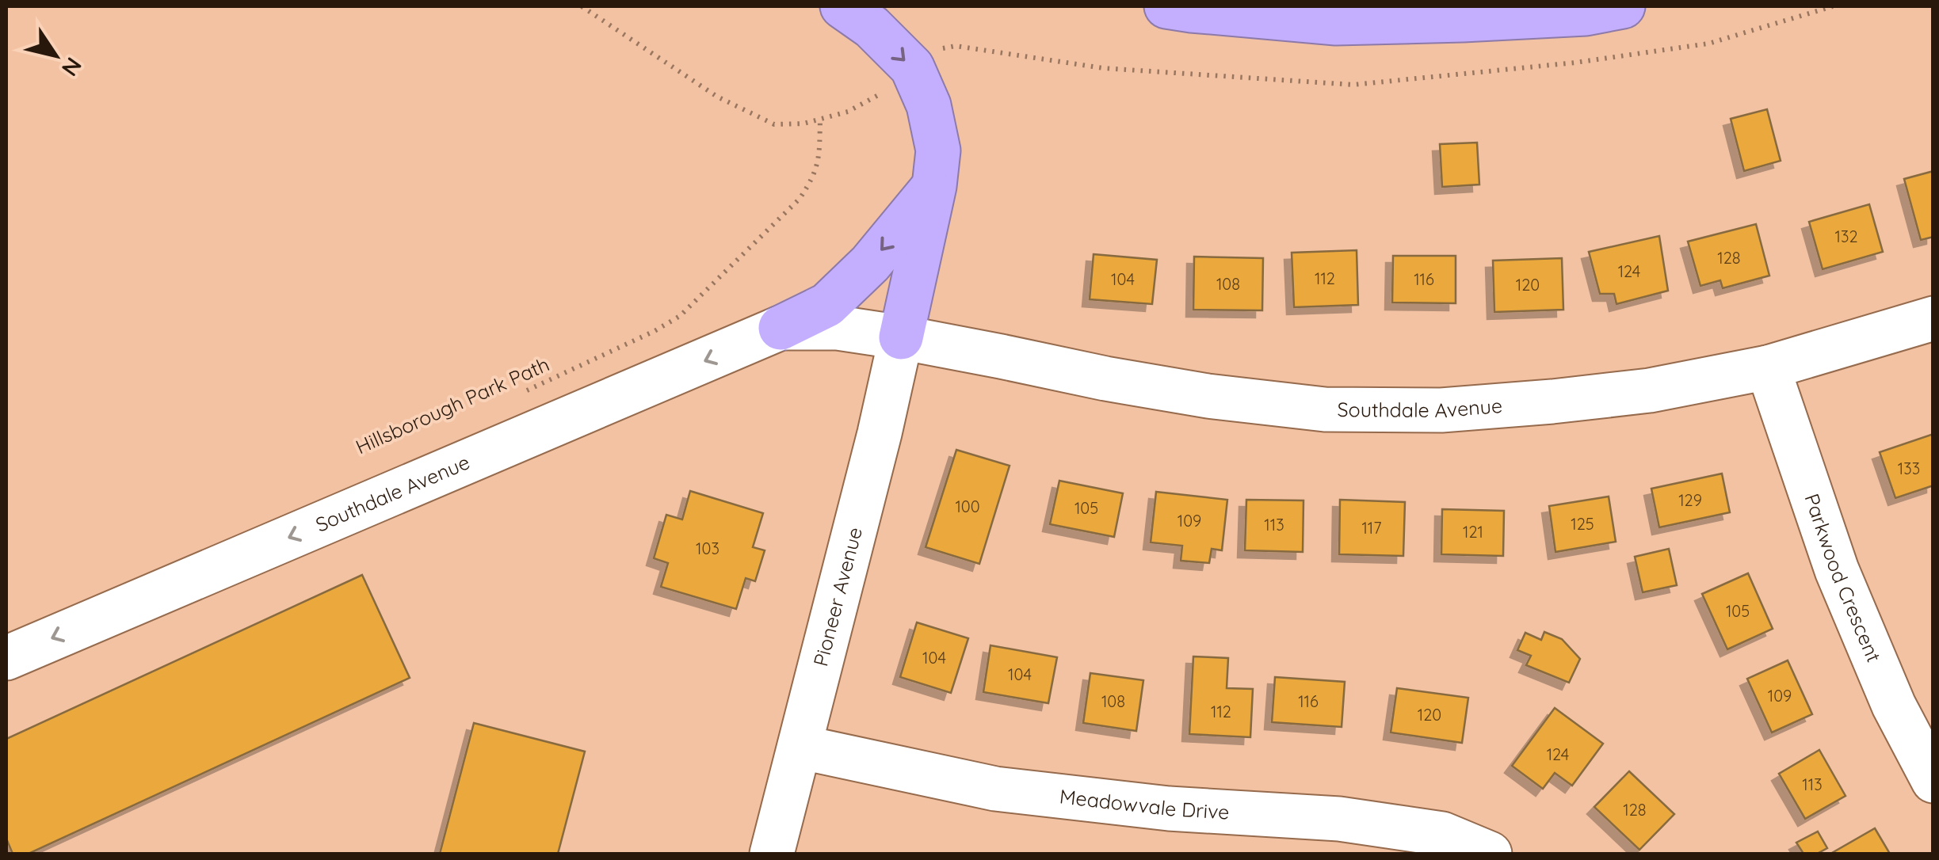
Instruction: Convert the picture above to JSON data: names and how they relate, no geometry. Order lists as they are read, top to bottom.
{
  "streets": {
    "street": [
      "Southdale Avenue",
      "Parkwood Crescent",
      "Pioneer Avenue",
      "Meadowvale Drive"
    ],
    "path": ["Hillsborough Park Path"]
  },
  "crossings": [
    ["Southdale Avenue", "Parkwood Crescent"],
    ["Southdale Avenue", "Pioneer Avenue"],
    ["Pioneer Avenue", "Meadowvale Drive"]
  ],
  "one_way": ["Southdale Avenue"],
  "house_numbers": [
    "132",
    "128",
    "124",
    "112",
    "104",
    "116",
    "108",
    "120",
    "133",
    "129",
    "100",
    "105",
    "109",
    "125",
    "113",
    "117",
    "121",
    "103",
    "105",
    "104",
    "104",
    "109",
    "108",
    "116",
    "112",
    "120",
    "124",
    "113",
    "128"
  ],
  "north": "bottom right"
}
